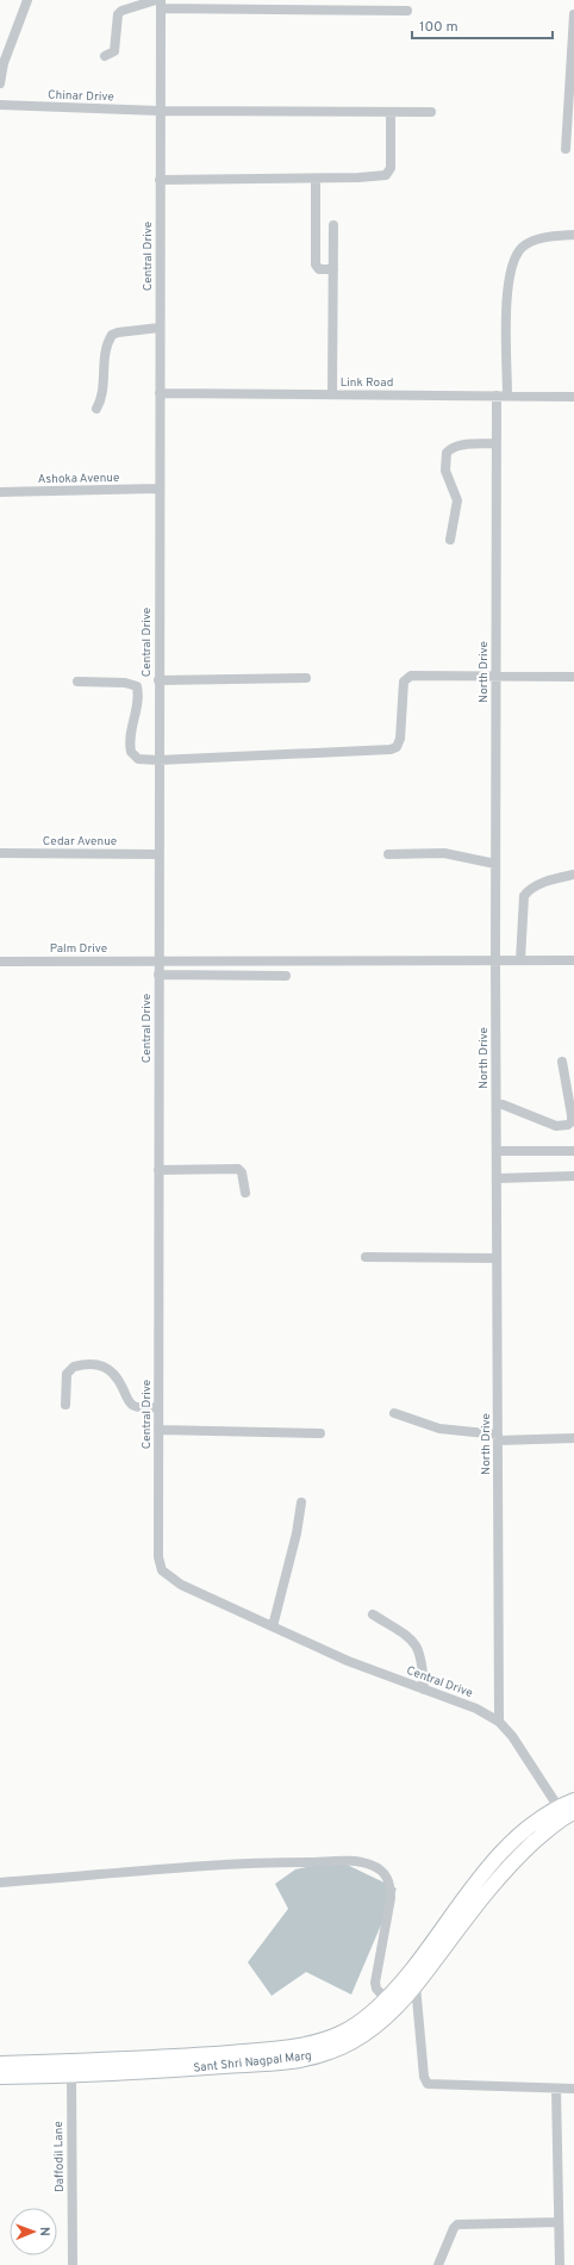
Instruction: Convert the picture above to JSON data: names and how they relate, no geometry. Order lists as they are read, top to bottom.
{
  "streets": {
    "main road": ["Sant Shri Nagpal Marg"],
    "street": [
      "Chinar Drive",
      "Central Drive",
      "Link Road",
      "Ashoka Avenue",
      "North Drive",
      "Cedar Avenue",
      "Palm Drive",
      "Daffodil Lane"
    ]
  },
  "crossings": [
    ["Chinar Drive", "Central Drive"],
    ["Central Drive", "Link Road"],
    ["Central Drive", "Ashoka Avenue"],
    ["Central Drive", "North Drive"],
    ["Central Drive", "Cedar Avenue"],
    ["Central Drive", "Palm Drive"],
    ["Central Drive", "Sant Shri Nagpal Marg"],
    ["Link Road", "North Drive"],
    ["North Drive", "Palm Drive"],
    ["Sant Shri Nagpal Marg", "Daffodil Lane"]
  ],
  "scale_bar": "100 m",
  "north": "right"
}
